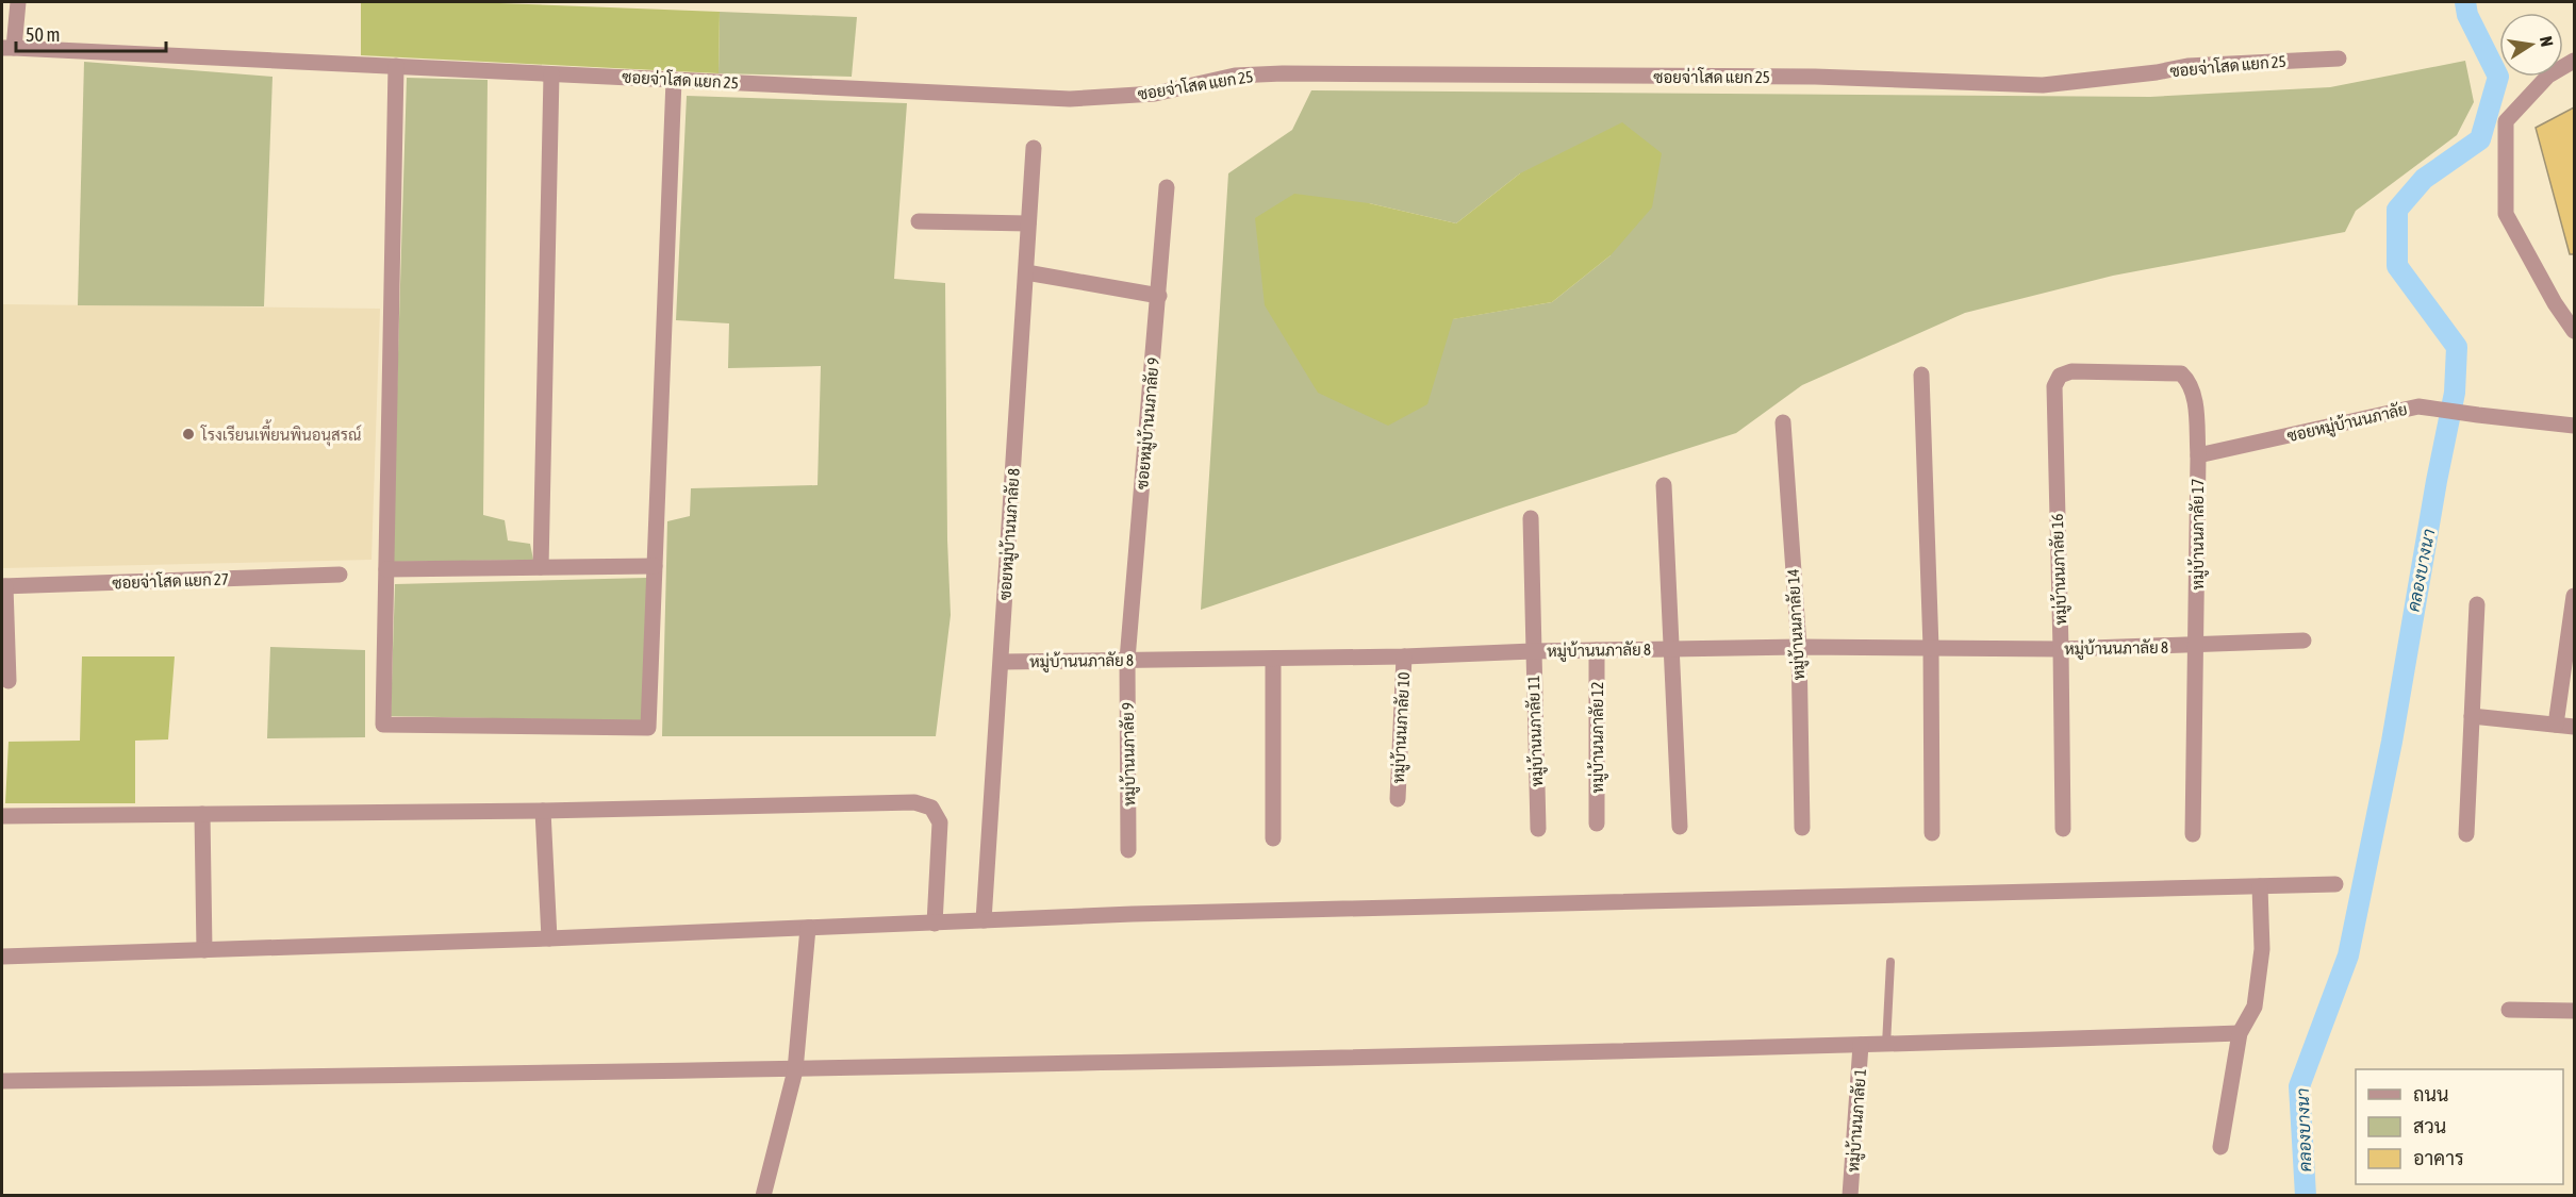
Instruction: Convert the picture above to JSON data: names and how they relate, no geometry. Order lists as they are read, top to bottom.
{
  "streets": {
    "street": [
      "ซอยจ่าโสด แยก 25",
      "ซอยหมู่บ้านนภาลัย",
      "ซอยหมู่บ้านนภาลัย 9",
      "ซอยหมู่บ้านนภาลัย 8",
      "หมู่บ้านนภาลัย 17",
      "หมู่บ้านนภาลัย 16",
      "ซอยจ่าโสด แยก 27",
      "หมู่บ้านนภาลัย 14",
      "หมู่บ้านนภาลัย 8",
      "หมู่บ้านนภาลัย 10",
      "หมู่บ้านนภาลัย 11",
      "หมู่บ้านนภาลัย 12",
      "หมู่บ้านนภาลัย 9",
      "หมู่บ้านนภาลัย 1"
    ]
  },
  "crossings": [
    ["ซอยหมู่บ้านนภาลัย", "หมู่บ้านนภาลัย 17"],
    ["ซอยหมู่บ้านนภาลัย 9", "หมู่บ้านนภาลัย 8"],
    ["ซอยหมู่บ้านนภาลัย 9", "หมู่บ้านนภาลัย 9"],
    ["ซอยหมู่บ้านนภาลัย 8", "หมู่บ้านนภาลัย 8"],
    ["หมู่บ้านนภาลัย 17", "หมู่บ้านนภาลัย 16"],
    ["หมู่บ้านนภาลัย 17", "หมู่บ้านนภาลัย 8"],
    ["หมู่บ้านนภาลัย 16", "หมู่บ้านนภาลัย 8"],
    ["หมู่บ้านนภาลัย 14", "หมู่บ้านนภาลัย 8"],
    ["หมู่บ้านนภาลัย 8", "หมู่บ้านนภาลัย 10"],
    ["หมู่บ้านนภาลัย 8", "หมู่บ้านนภาลัย 11"],
    ["หมู่บ้านนภาลัย 8", "หมู่บ้านนภาลัย 12"],
    ["หมู่บ้านนภาลัย 8", "หมู่บ้านนภาลัย 9"]
  ],
  "water": ["คลองบางนา"],
  "places": ["โรงเรียนเพี้ยนพินอนุสรณ์"],
  "legend": ["ถนน", "สวน", "อาคาร"],
  "scale_bar": "50 m",
  "north": "right"
}
